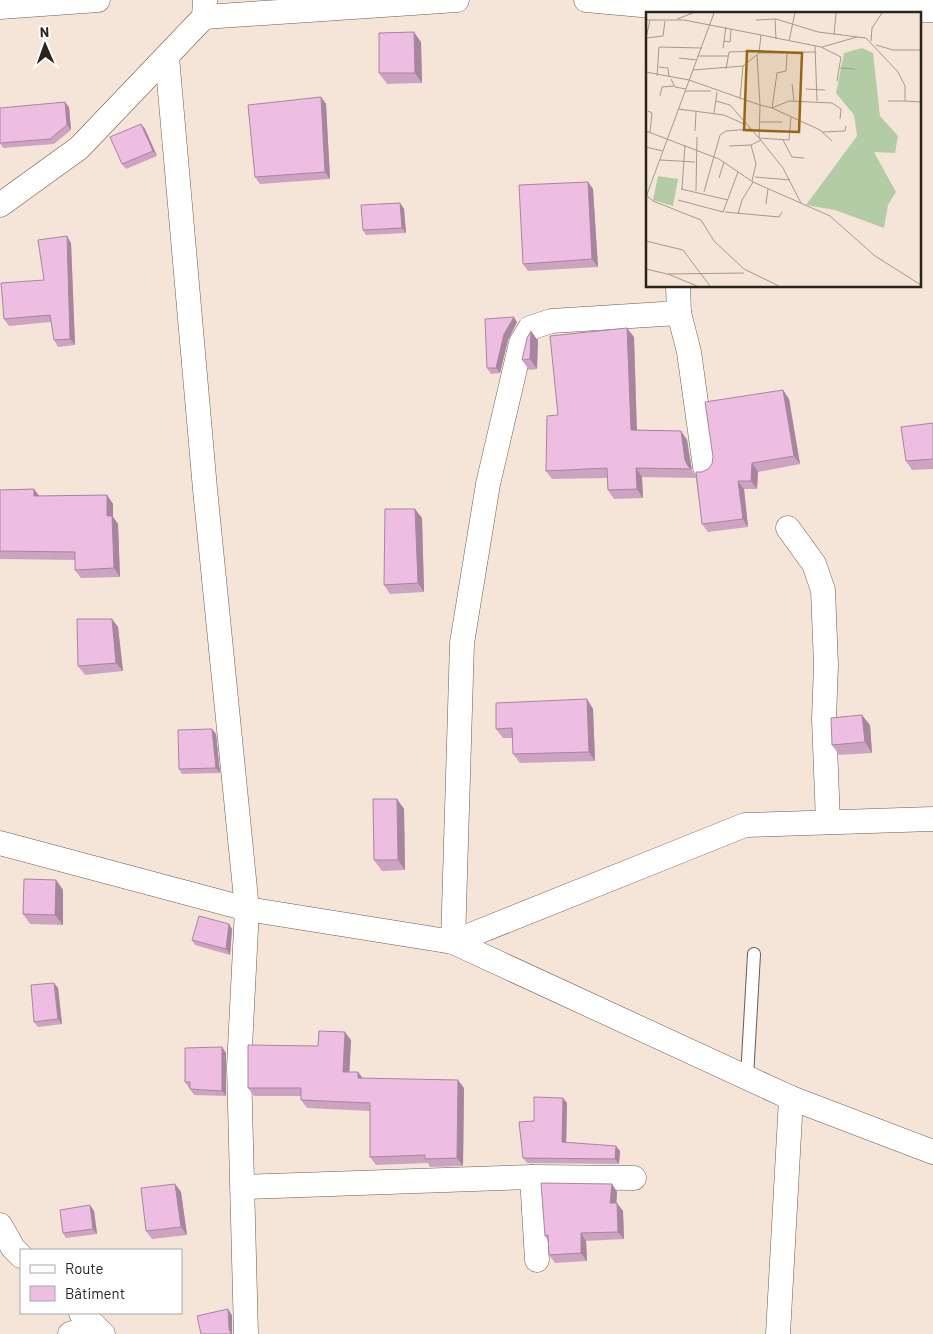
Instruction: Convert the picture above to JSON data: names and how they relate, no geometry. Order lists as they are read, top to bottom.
{
  "legend": ["Route", "Bâtiment"],
  "north": "top"
}
